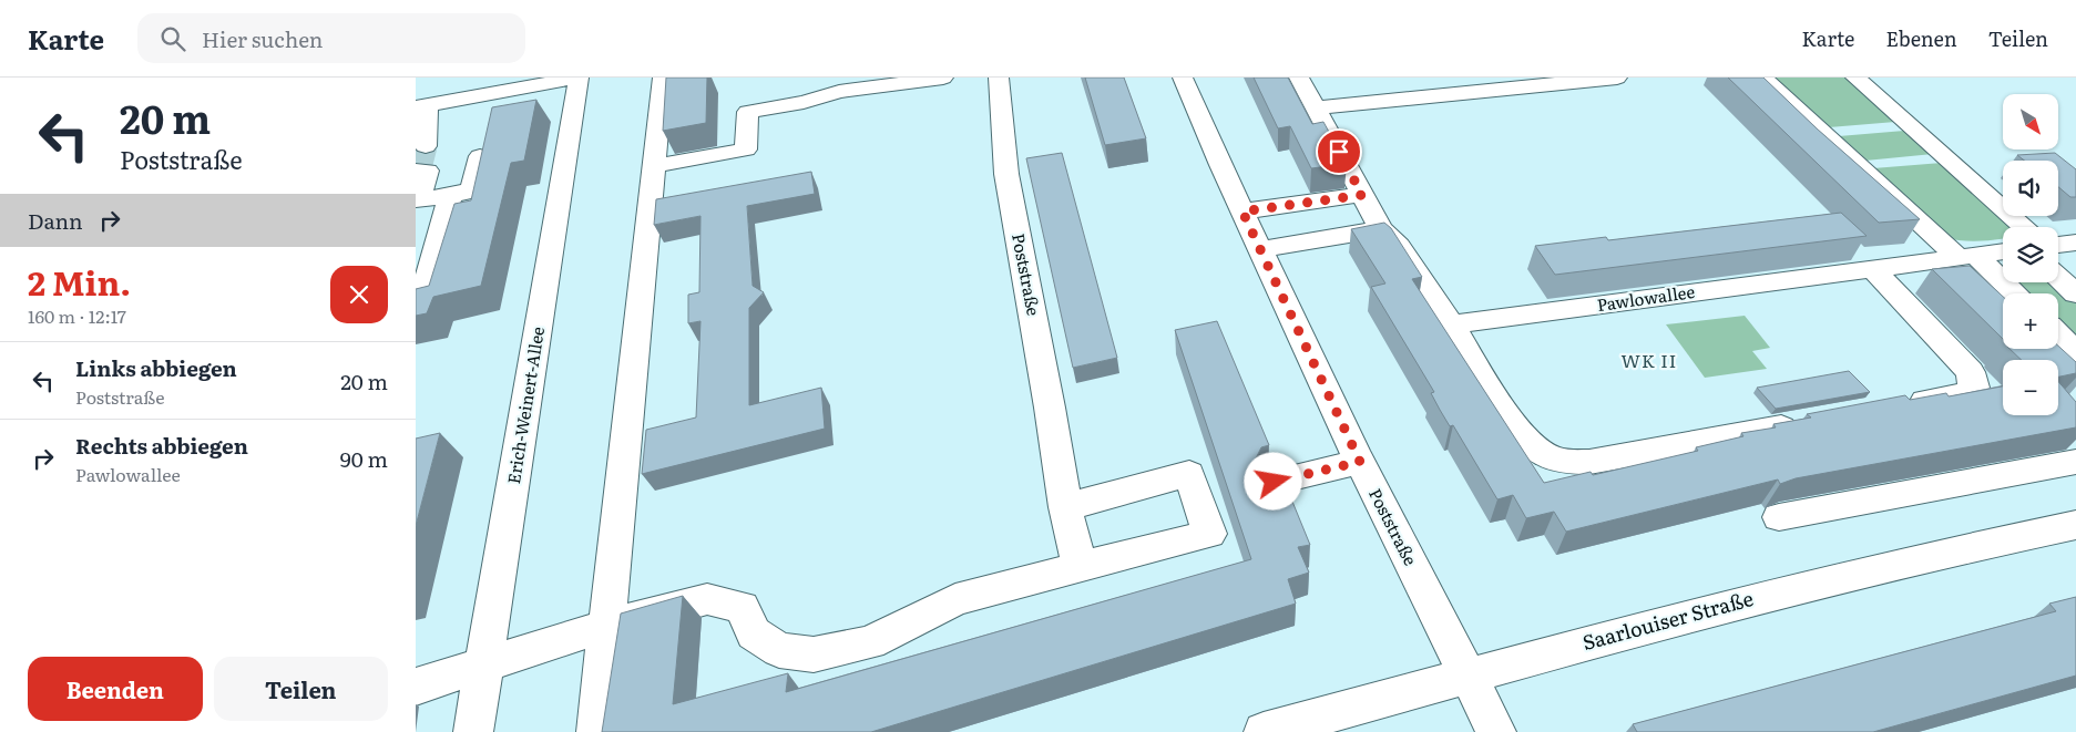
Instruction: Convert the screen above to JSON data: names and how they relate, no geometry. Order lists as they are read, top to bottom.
{
  "streets": {
    "street": [
      "Poststraße",
      "Pawlowallee",
      "Erich-Weinert-Allee",
      "Saarlouiser Straße"
    ]
  },
  "crossings": [
    ["Poststraße", "Saarlouiser Straße"]
  ],
  "districts": ["WK II"],
  "north": "bottom right",
  "page": {
    "header": "Karte",
    "search": "Hier suchen",
    "nav": ["Karte", "Ebenen", "Teilen"],
    "turn": ["20 m", "Poststraße"],
    "map_buttons": ["+", "−"],
    "then": "Dann",
    "heading": ["2 Min.", "160 m · 12:17"],
    "list": [
      {
        "name": "Links abbiegen",
        "note": "Poststraße",
        "value": "20 m"
      },
      {
        "name": "Rechts abbiegen",
        "note": "Pawlowallee",
        "value": "90 m"
      }
    ],
    "buttons": ["Beenden", "Teilen"]
  }
}
